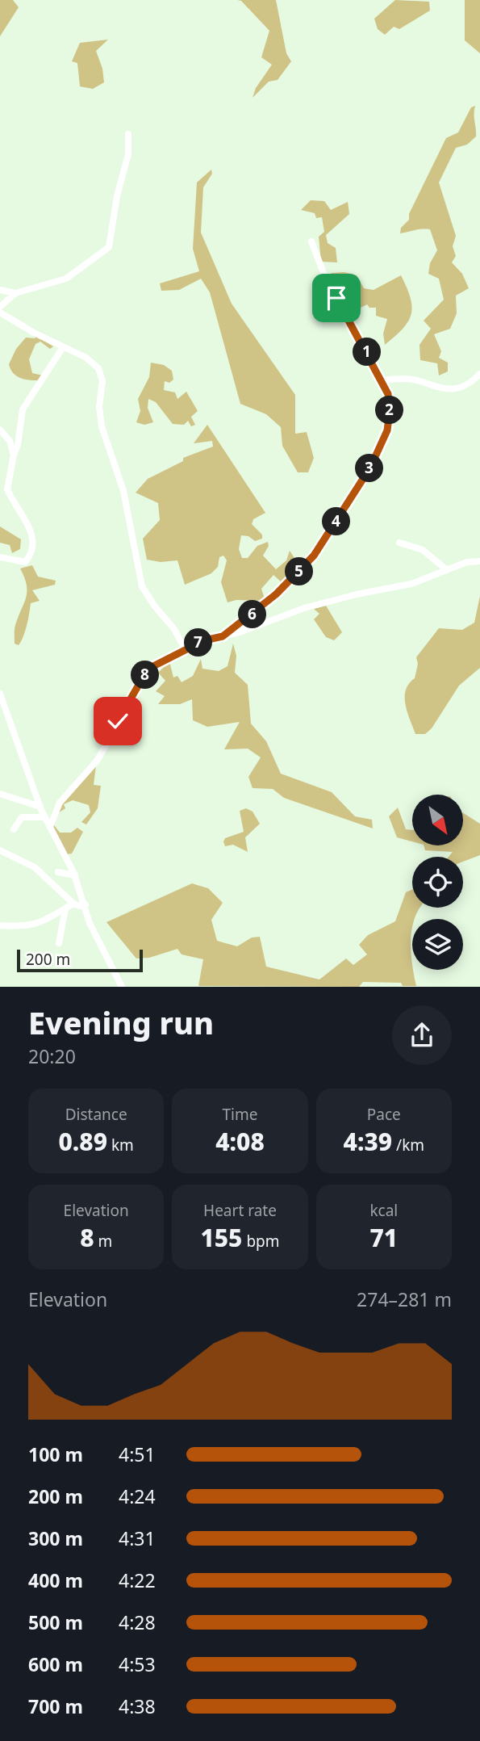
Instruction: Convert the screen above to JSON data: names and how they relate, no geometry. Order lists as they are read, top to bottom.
{
  "scale_bar": "200 m",
  "north": "bottom right",
  "page": {
    "pins": [
      "1",
      "2",
      "3",
      "4",
      "5",
      "6",
      "7",
      "8"
    ],
    "scale": "200 m",
    "heading": ["Evening run", "20:20"],
    "stats": [
      ["Distance", "0.89 km"],
      ["Time", "4:08"],
      ["Pace", "4:39 /km"],
      ["Elevation", "8 m"],
      ["Heart rate", "155 bpm"],
      ["kcal", "71"]
    ],
    "chart": ["Elevation", "274–281 m"],
    "list": [
      {
        "name": "100 m",
        "note": "4:51"
      },
      {
        "name": "200 m",
        "note": "4:24"
      },
      {
        "name": "300 m",
        "note": "4:31"
      },
      {
        "name": "400 m",
        "note": "4:22"
      },
      {
        "name": "500 m",
        "note": "4:28"
      },
      {
        "name": "600 m",
        "note": "4:53"
      },
      {
        "name": "700 m",
        "note": "4:38"
      }
    ]
  }
}
